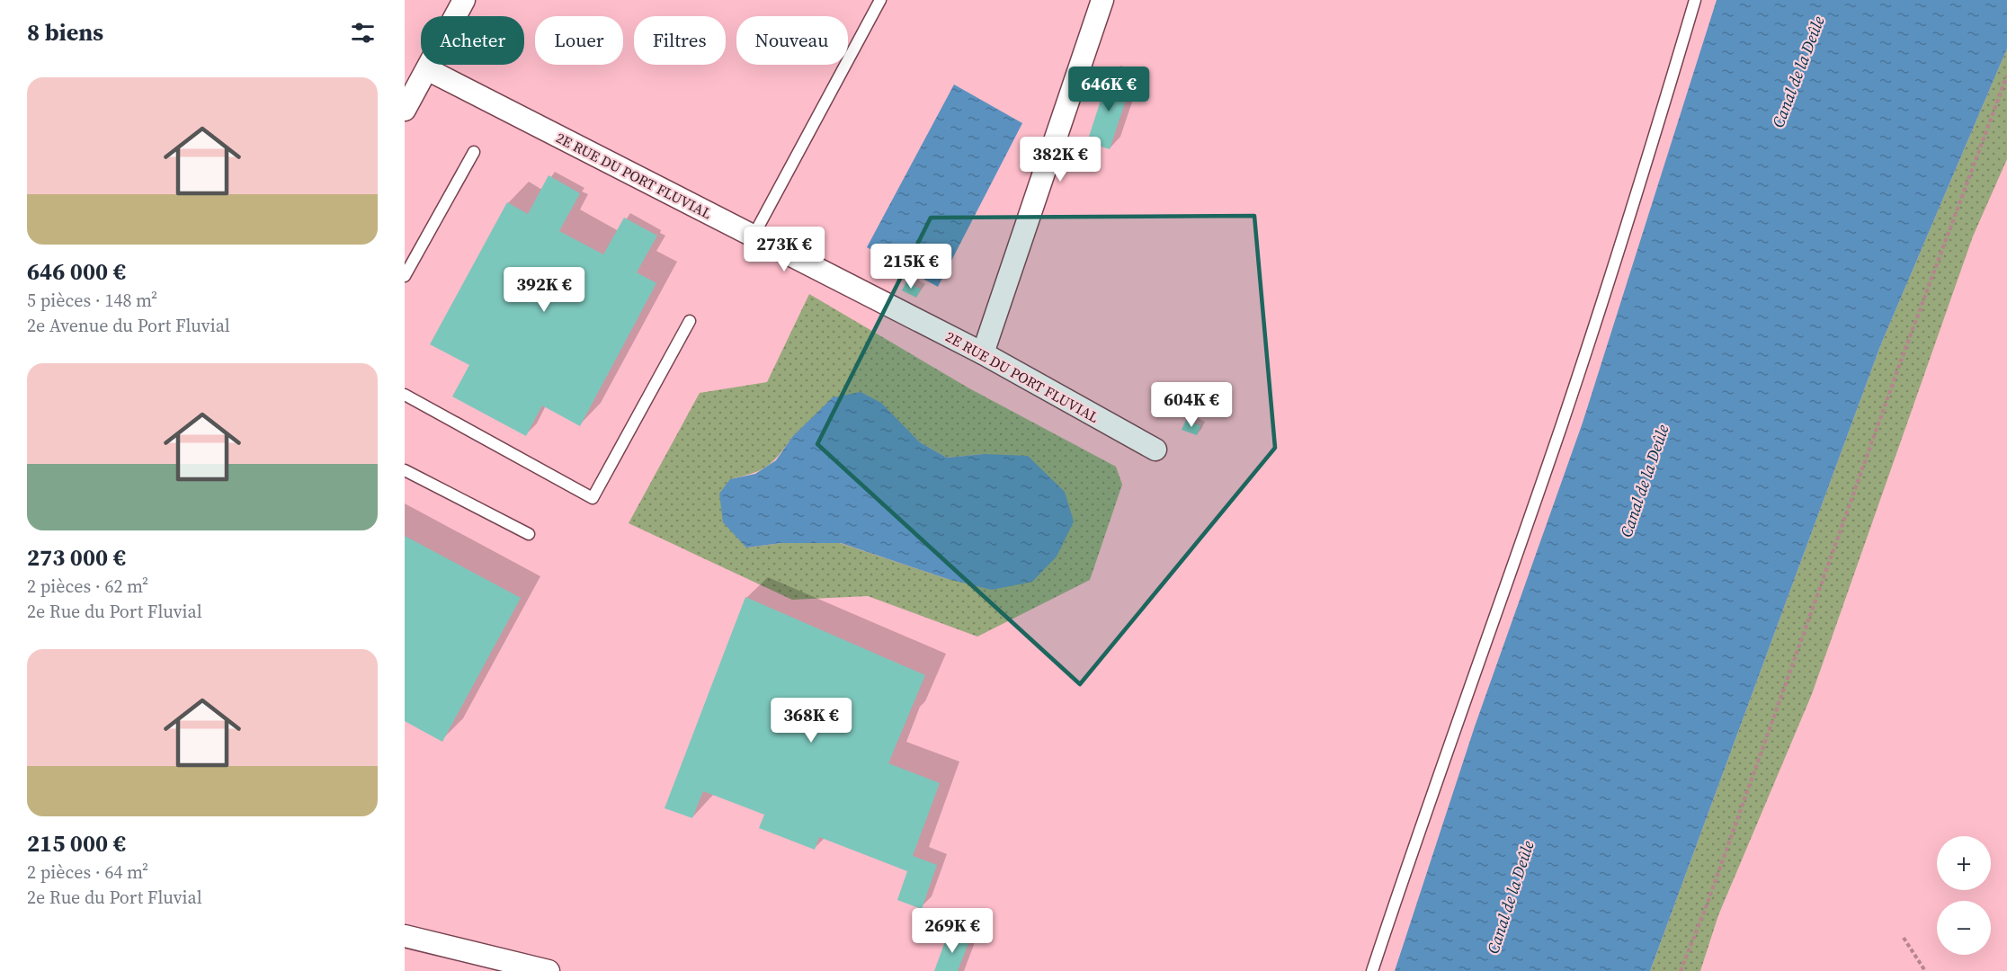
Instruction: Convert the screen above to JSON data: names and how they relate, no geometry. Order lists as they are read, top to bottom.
{
  "streets": {
    "street": ["2E RUE DU PORT FLUVIAL"]
  },
  "water": ["Canal de la Deûle"],
  "page": {
    "heading": "8 biens",
    "chip": [
      "Acheter",
      "Louer",
      "Filtres",
      "Nouveau"
    ],
    "list": [
      {
        "name": "646 000 €",
        "note": "5 pièces · 148 m² · 2e Avenue du Port Fluvial"
      },
      {
        "name": "273 000 €",
        "note": "2 pièces · 62 m² · 2e Rue du Port Fluvial"
      },
      {
        "name": "215 000 €",
        "note": "2 pièces · 64 m² · 2e Rue du Port Fluvial"
      }
    ],
    "price": [
      "646K €",
      "382K €",
      "273K €",
      "215K €",
      "392K €",
      "604K €",
      "368K €",
      "269K €"
    ],
    "map_buttons": ["+", "−"]
  }
}
